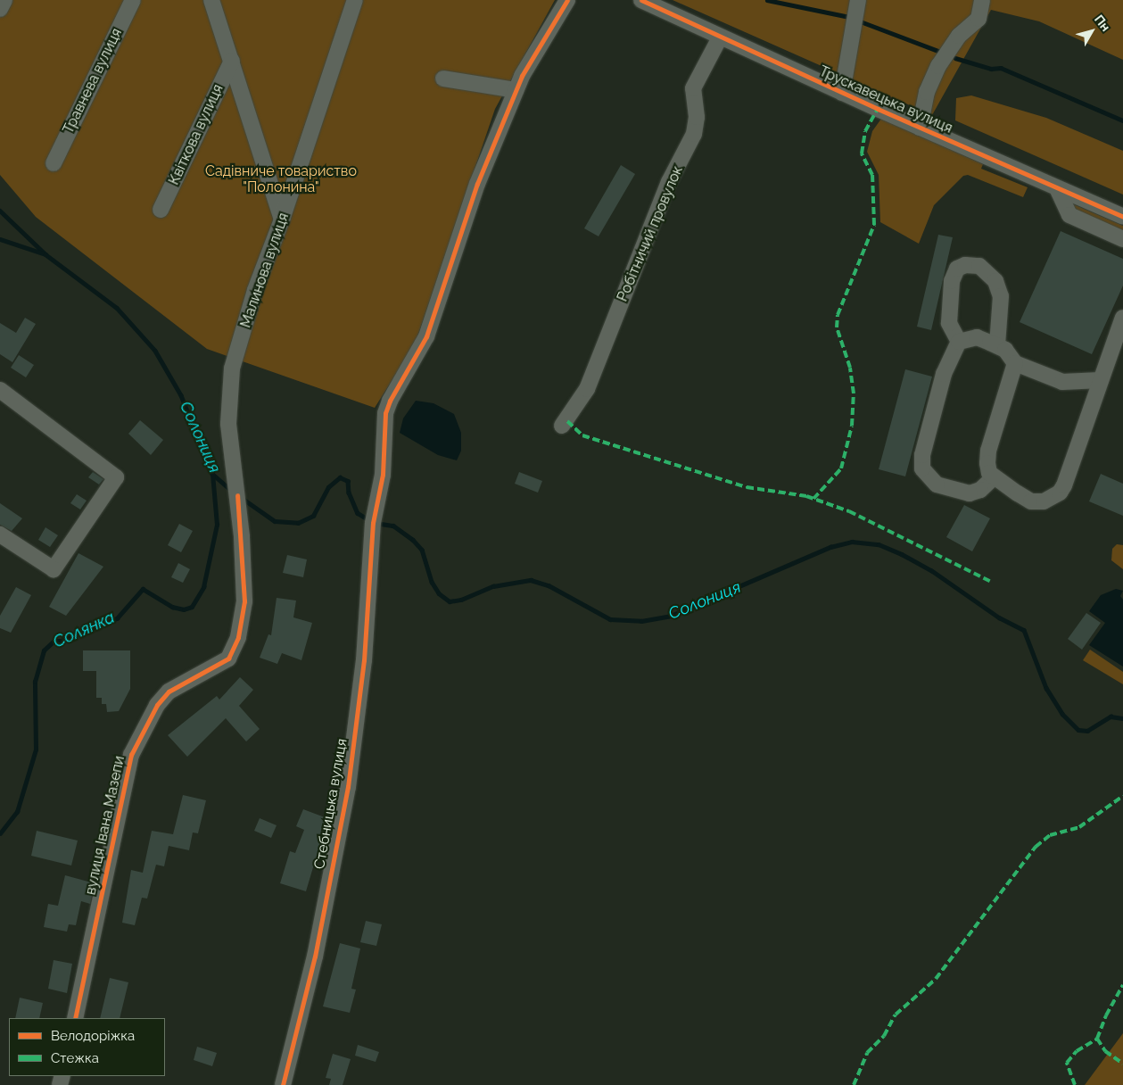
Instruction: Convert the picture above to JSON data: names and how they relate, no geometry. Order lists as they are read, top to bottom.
{
  "streets": {
    "street": [
      "Травнева вулиця",
      "Трускавецька вулиця",
      "Квіткова вулиця",
      "Робітничий провулок",
      "Малинова вулиця",
      "Стебницька вулиця",
      "вулиця Івана Мазепи"
    ]
  },
  "crossings": [
    ["Трускавецька вулиця", "Робітничий провулок"],
    ["Малинова вулиця", "вулиця Івана Мазепи"]
  ],
  "water": ["Солониця", "Солянка"],
  "parks": ["Садівниче товариство \"Полонина\""],
  "legend": ["Велодоріжка", "Стежка"],
  "north": "top right"
}
